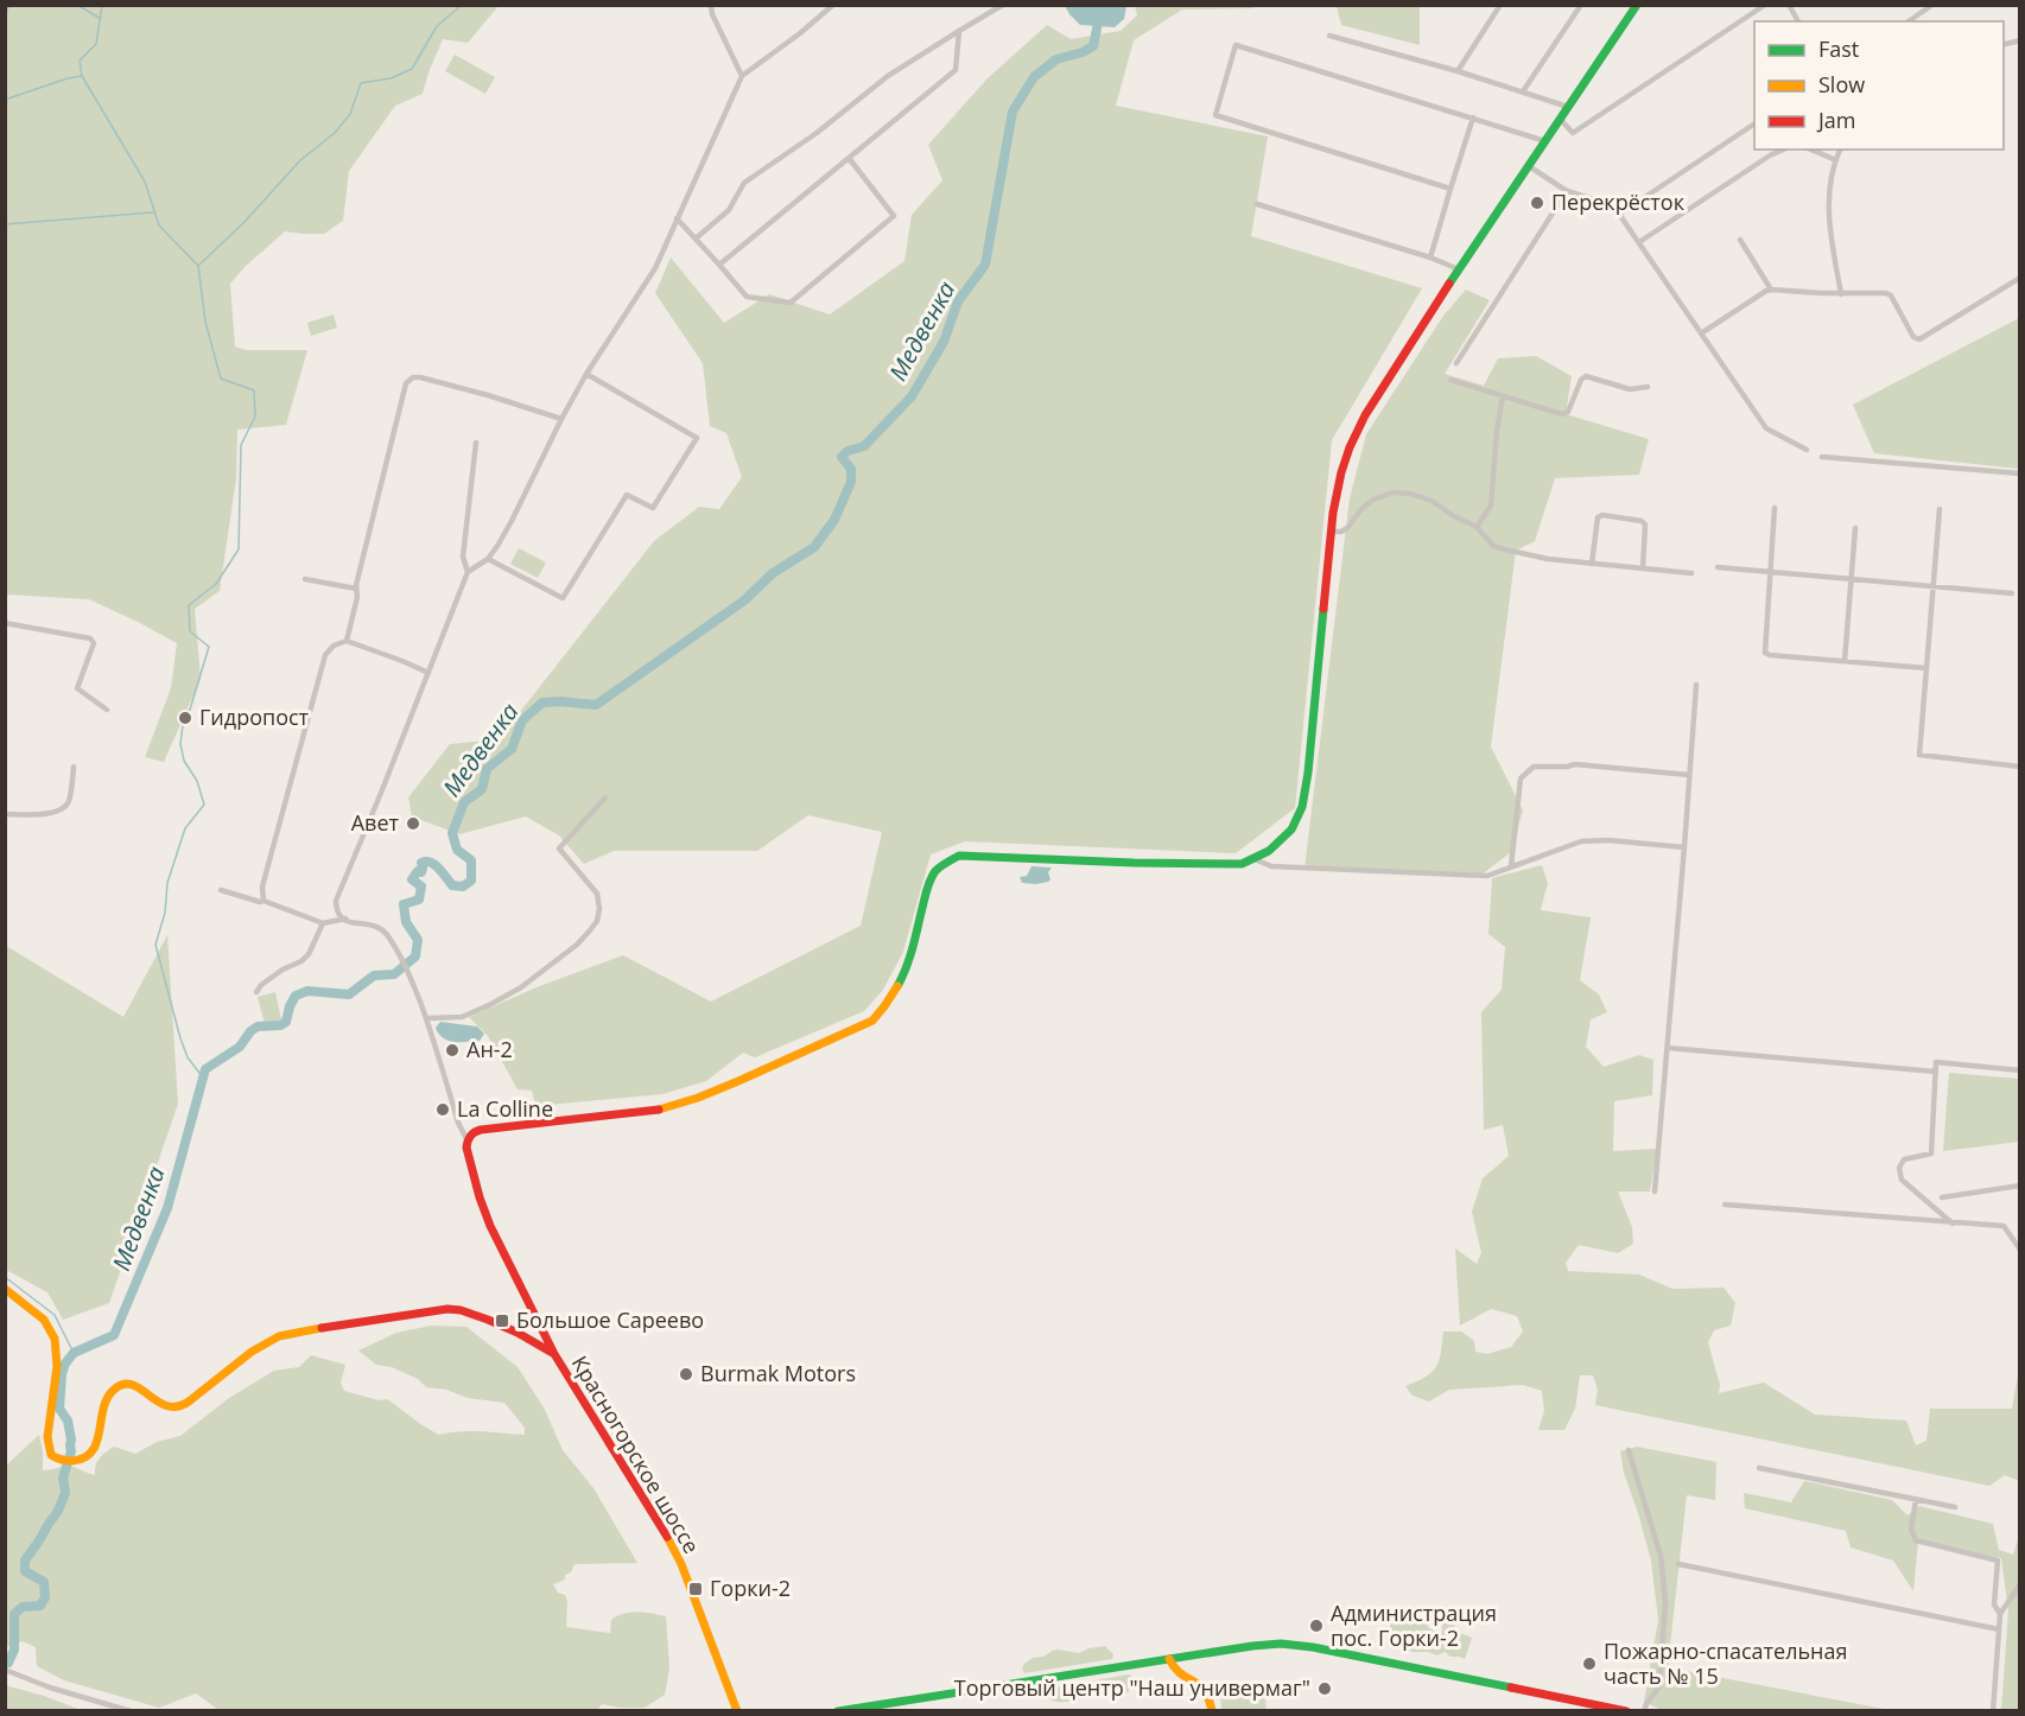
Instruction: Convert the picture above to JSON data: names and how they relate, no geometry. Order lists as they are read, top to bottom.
{
  "streets": {
    "street": ["Красногорское шоссе"]
  },
  "water": ["Медвенка"],
  "places": {
    "other": [
      "Перекрёсток",
      "Гидропост",
      "Авет",
      "Ан-2",
      "La Colline",
      "Burmak Motors",
      "Администрация пос. Горки-2",
      "Пожарно-спасательная часть № 15",
      "Торговый центр \"Наш универмаг\""
    ],
    "transit": ["Большое Сареево", "Горки-2"]
  },
  "legend": ["Fast", "Slow", "Jam"]
}
